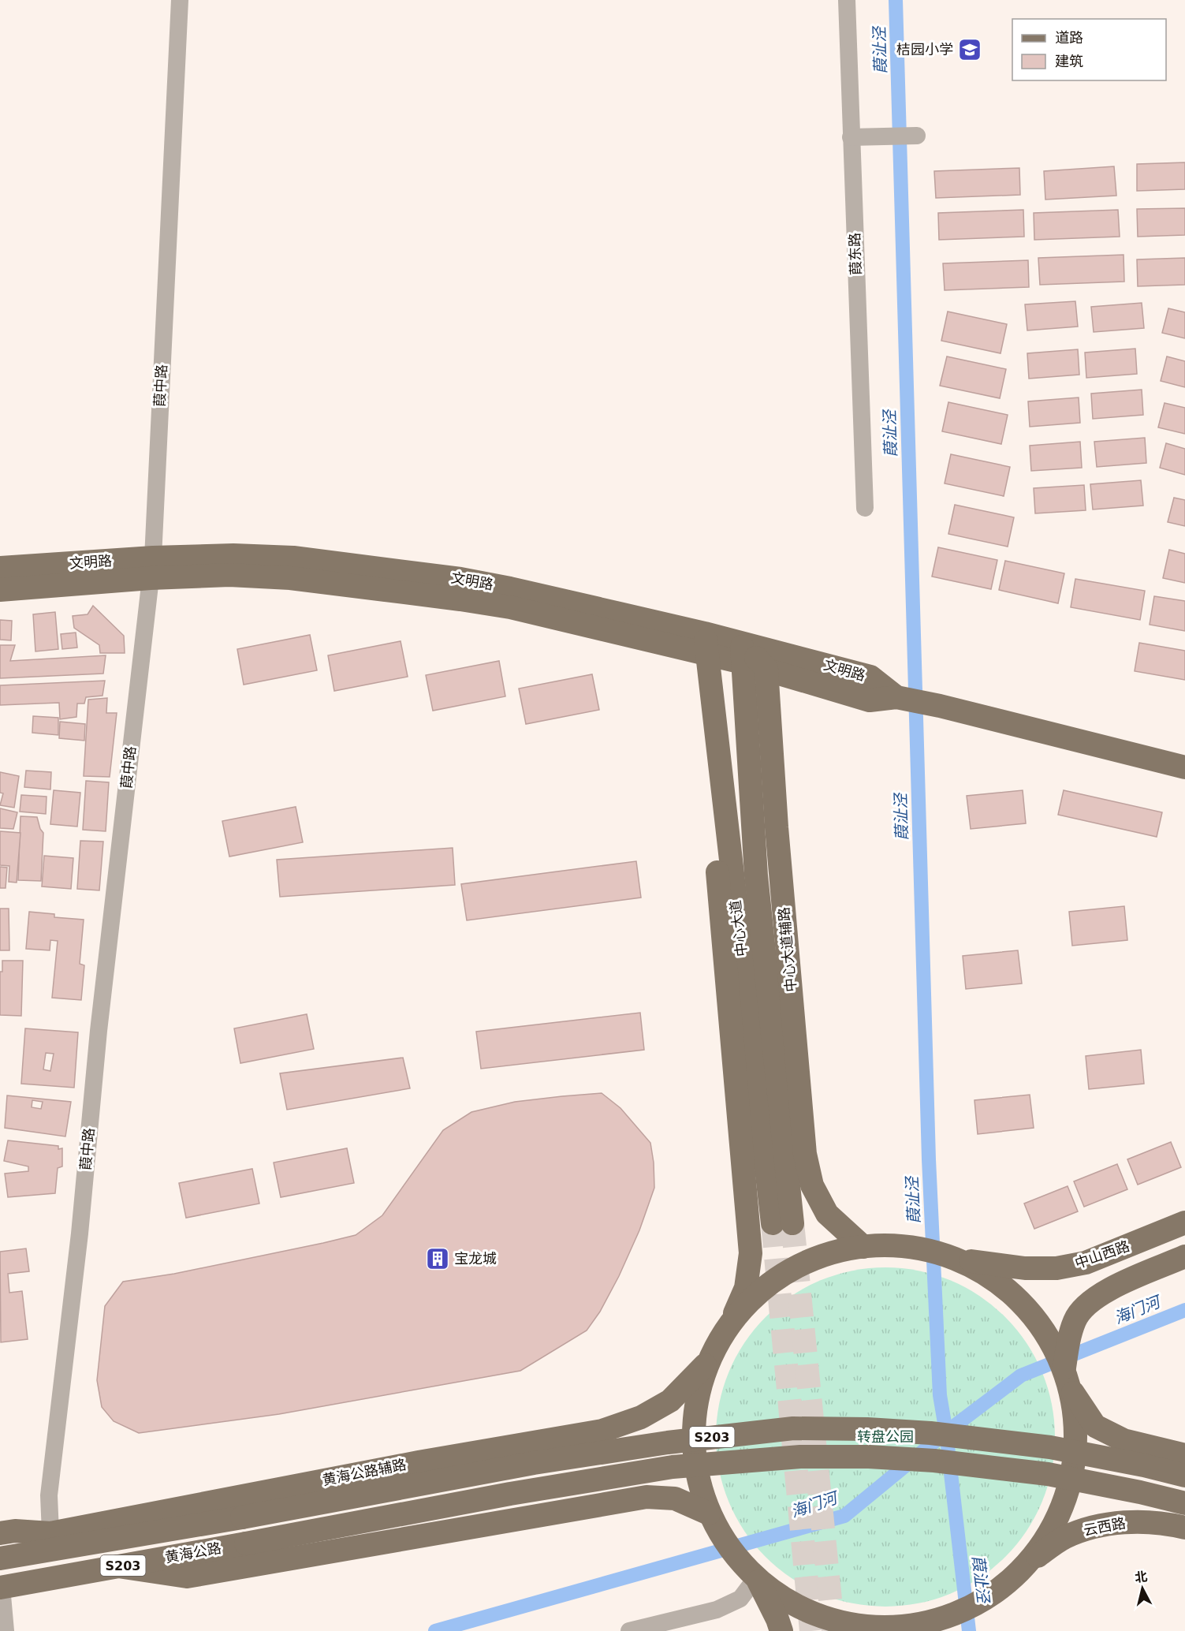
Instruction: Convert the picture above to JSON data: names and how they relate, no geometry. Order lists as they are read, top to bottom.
{
  "streets": {
    "main road": [
      "文明路",
      "中心大道",
      "中心大道辅路",
      "中山西路",
      "S203",
      "黄海公路辅路",
      "云西路",
      "黄海公路"
    ],
    "street": ["葭东路", "葭中路"]
  },
  "crossings": [
    ["葭中路", "文明路"],
    ["葭中路", "黄海公路辅路"],
    ["文明路", "中心大道"],
    ["文明路", "中心大道辅路"]
  ],
  "water": ["葭沚泾", "海门河"],
  "parks": ["转盘公园"],
  "places": {
    "school or university": ["桔园小学"],
    "building": ["宝龙城"]
  },
  "legend": ["道路", "建筑"],
  "north": "top"
}
